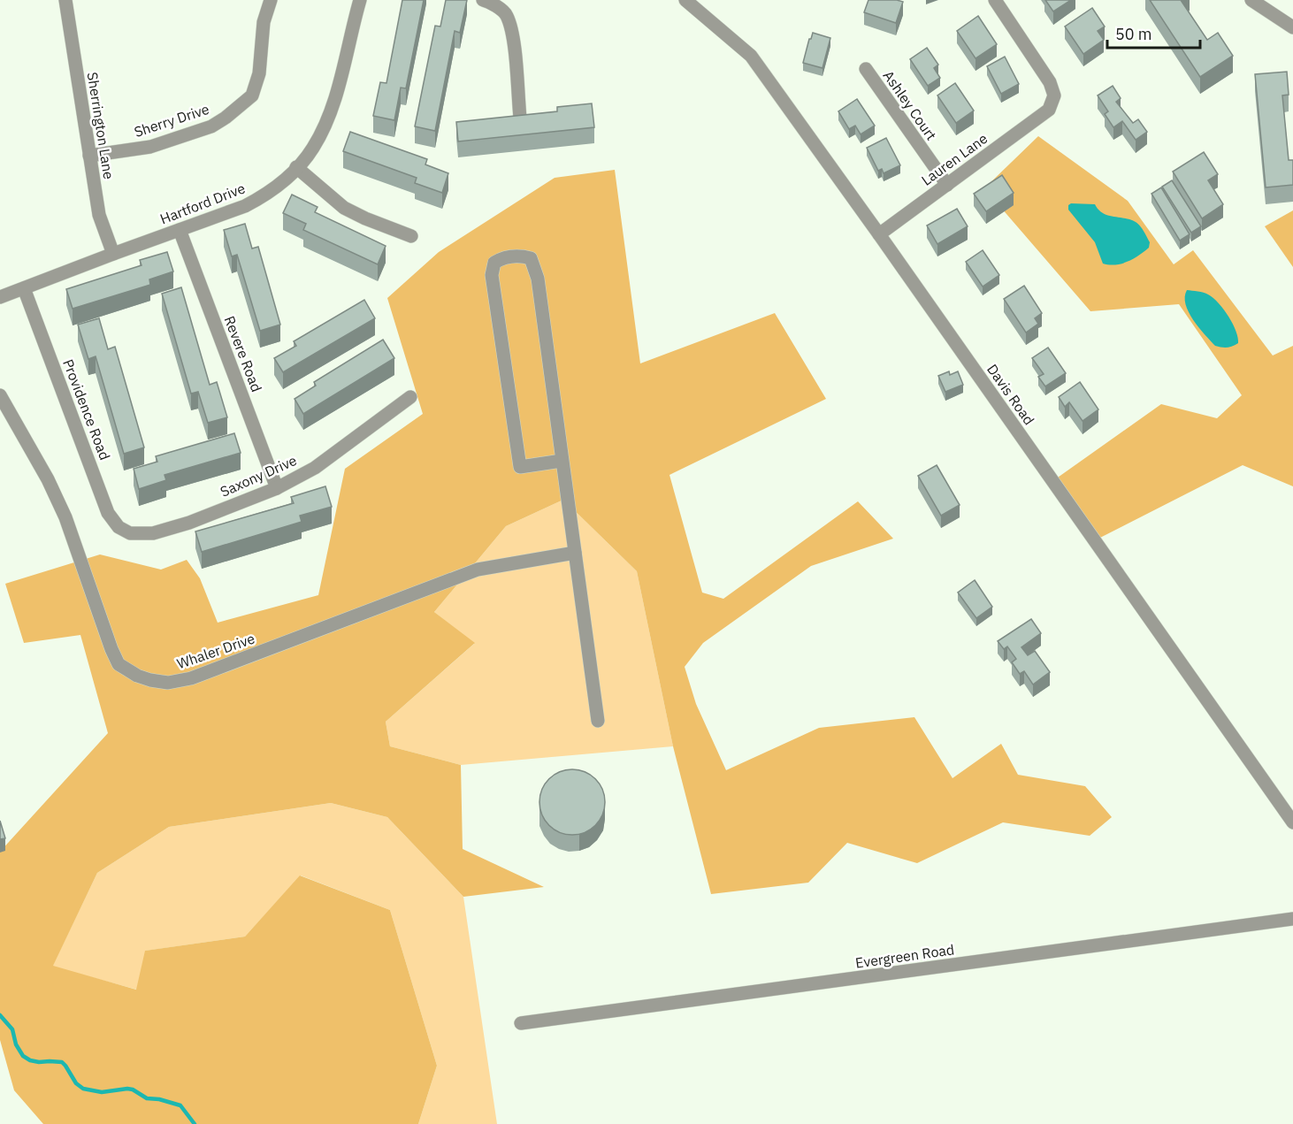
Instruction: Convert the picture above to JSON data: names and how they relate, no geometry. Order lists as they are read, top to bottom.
{
  "streets": {
    "street": [
      "Ashley Court",
      "Sherry Drive",
      "Sherrington Lane",
      "Lauren Lane",
      "Hartford Drive",
      "Revere Road",
      "Davis Road",
      "Providence Road",
      "Saxony Drive",
      "Whaler Drive",
      "Evergreen Road"
    ]
  },
  "crossings": [
    ["Ashley Court", "Lauren Lane"],
    ["Sherry Drive", "Sherrington Lane"],
    ["Sherrington Lane", "Hartford Drive"],
    ["Lauren Lane", "Davis Road"],
    ["Hartford Drive", "Revere Road"],
    ["Hartford Drive", "Providence Road"],
    ["Revere Road", "Saxony Drive"],
    ["Providence Road", "Saxony Drive"]
  ],
  "scale_bar": "50 m"
}
